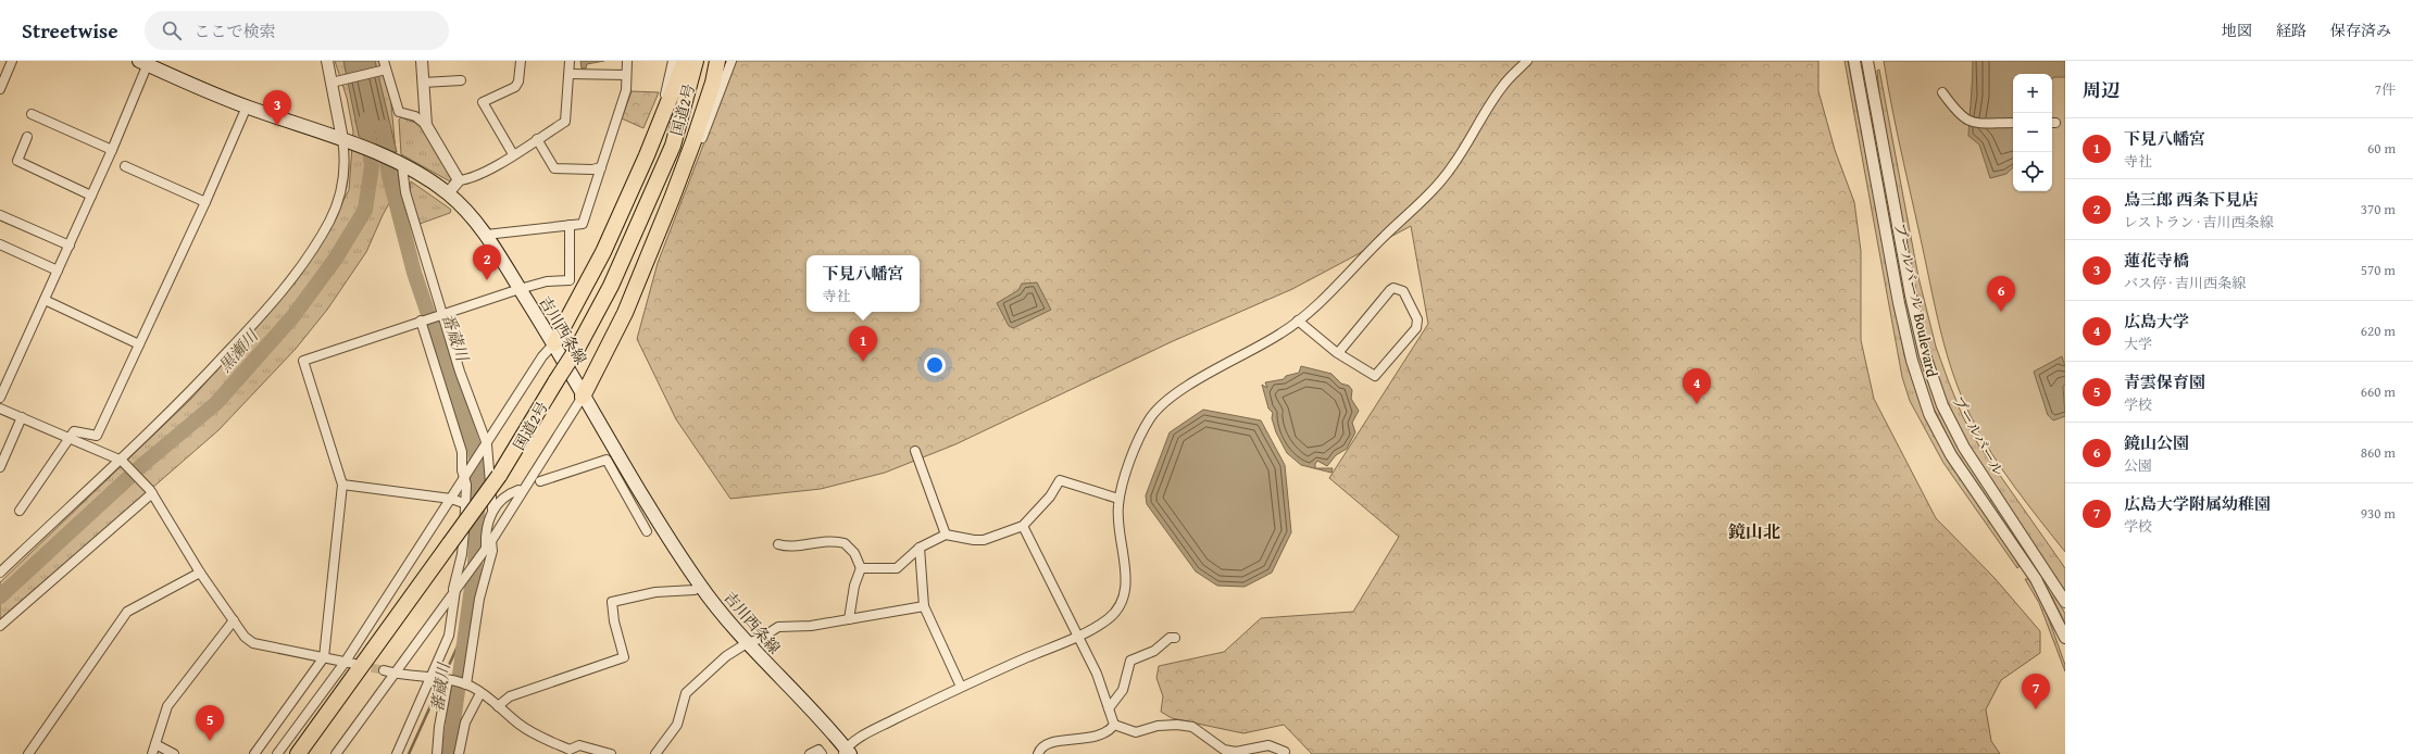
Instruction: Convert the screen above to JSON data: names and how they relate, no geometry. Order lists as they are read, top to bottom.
{
  "streets": {
    "highway": ["国道2号"],
    "main road": ["吉川西条線"],
    "street": ["ブールバール Boulevard", "ブールバール"]
  },
  "districts": ["鏡山北"],
  "water": ["番蔵川", "黒瀬川", "蕃蔵川"],
  "page": {
    "header": "Streetwise",
    "search": "ここで検索",
    "nav": ["地図", "経路", "保存済み"],
    "heading": ["周辺", "7件"],
    "map_buttons": ["+", "−"],
    "pins": [
      "3",
      "2",
      "6",
      "1",
      "4",
      "7",
      "5"
    ],
    "list": [
      {
        "mark": "1",
        "name": "下見八幡宮",
        "note": "寺社",
        "value": "60 m"
      },
      {
        "mark": "2",
        "name": "鳥三郎 西条下見店",
        "note": "レストラン · 吉川西条線",
        "value": "370 m"
      },
      {
        "mark": "3",
        "name": "蓮花寺橋",
        "note": "バス停 · 吉川西条線",
        "value": "570 m"
      },
      {
        "mark": "4",
        "name": "広島大学",
        "note": "大学",
        "value": "620 m"
      },
      {
        "mark": "5",
        "name": "青雲保育園",
        "note": "学校",
        "value": "660 m"
      },
      {
        "mark": "6",
        "name": "鏡山公園",
        "note": "公園",
        "value": "860 m"
      },
      {
        "mark": "7",
        "name": "広島大学附属幼稚園",
        "note": "学校",
        "value": "930 m"
      }
    ],
    "popup": ["下見八幡宮", "寺社"]
  }
}
